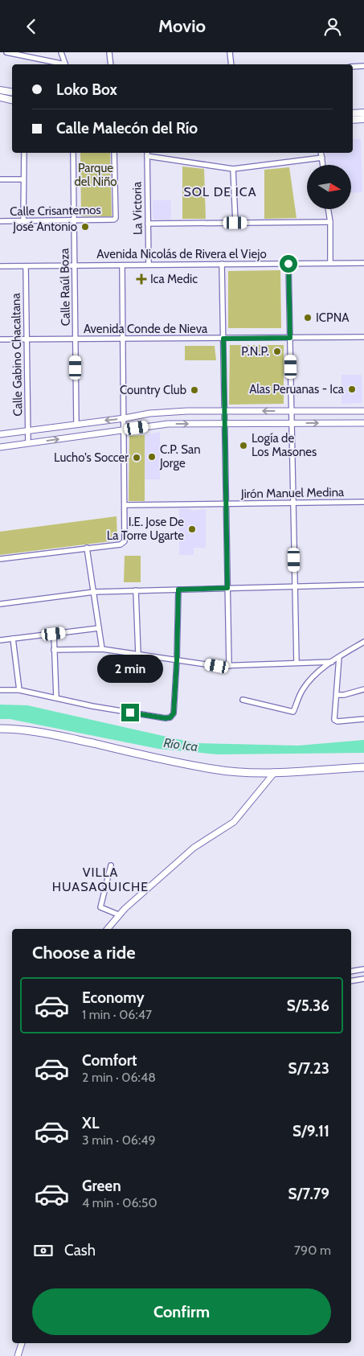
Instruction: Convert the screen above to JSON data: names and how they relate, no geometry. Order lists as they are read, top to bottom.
{
  "streets": {
    "street": [
      "La Victoria",
      "Calle Crisantemos",
      "Avenida Nicolás de Rivera el Viejo",
      "Calle Raúl Boza",
      "Avenida Conde de Nieva",
      "Calle Gabino Chacaltana",
      "Jirón Manuel Medina"
    ]
  },
  "crossings": [
    ["La Victoria", "Avenida Nicolás de Rivera el Viejo"],
    ["Calle Crisantemos", "Calle Raúl Boza"],
    ["Avenida Nicolás de Rivera el Viejo", "Calle Raúl Boza"],
    ["Avenida Nicolás de Rivera el Viejo", "Calle Gabino Chacaltana"],
    ["Calle Raúl Boza", "Avenida Conde de Nieva"],
    ["Avenida Conde de Nieva", "Calle Gabino Chacaltana"]
  ],
  "districts": ["SOL DE ICA", "VILLA HUASAQUICHE"],
  "water": ["Río Ica"],
  "parks": ["Parque del Niño"],
  "places": {
    "other": [
      "José Antonio",
      "ICPNA",
      "P.N.P.",
      "Alas Peruanas - Ica",
      "Country Club",
      "Logía de Los Masones",
      "C.P. San Jorge",
      "Lucho's Soccer",
      "I.E. Jose De La Torre Ugarte"
    ],
    "health": ["Ica Medic"]
  },
  "north": "right",
  "page": {
    "header": "Movio",
    "banner": ["Loko Box", "Calle Malecón del Río"],
    "bubble": "2 min",
    "heading": "Choose a ride",
    "list": [
      {
        "name": "Economy",
        "note": "1 min · 06:47",
        "value": "S/5.36"
      },
      {
        "name": "Comfort",
        "note": "2 min · 06:48",
        "value": "S/7.23"
      },
      {
        "name": "XL",
        "note": "3 min · 06:49",
        "value": "S/9.11"
      },
      {
        "name": "Green",
        "note": "4 min · 06:50",
        "value": "S/7.79"
      }
    ],
    "pay": ["Cash", "790 m"],
    "buttons": "Confirm"
  }
}
